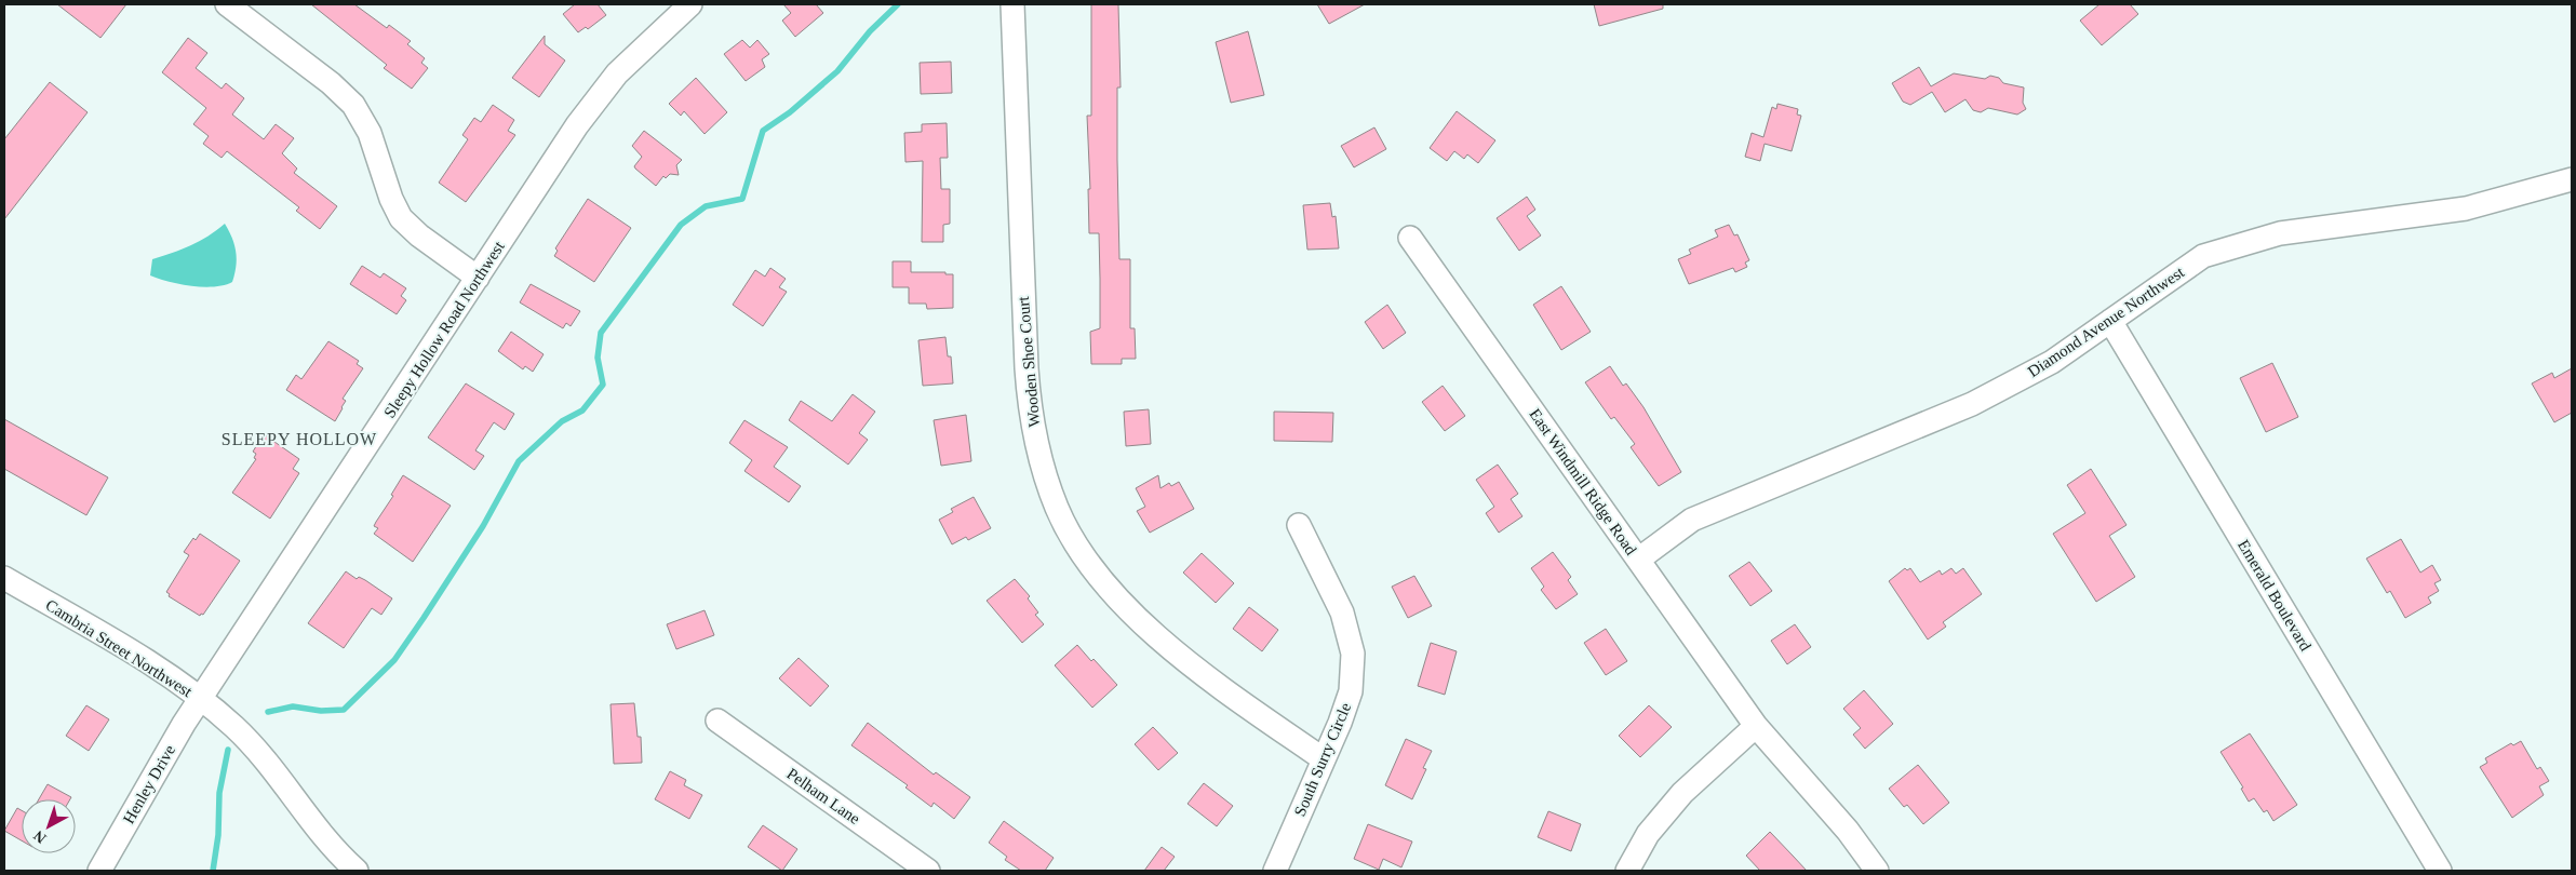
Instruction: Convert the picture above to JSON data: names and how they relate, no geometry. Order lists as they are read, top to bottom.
{
  "streets": {
    "street": [
      "Diamond Avenue Northwest",
      "Sleepy Hollow Road Northwest",
      "Wooden Shoe Court",
      "East Windmill Ridge Road",
      "Emerald Boulevard",
      "Cambria Street Northwest",
      "South Surry Circle",
      "Henley Drive",
      "Pelham Lane"
    ]
  },
  "crossings": [
    ["Diamond Avenue Northwest", "East Windmill Ridge Road"],
    ["Diamond Avenue Northwest", "Emerald Boulevard"],
    ["Sleepy Hollow Road Northwest", "Cambria Street Northwest"],
    ["Sleepy Hollow Road Northwest", "Henley Drive"],
    ["Wooden Shoe Court", "South Surry Circle"],
    ["Cambria Street Northwest", "Henley Drive"]
  ],
  "districts": ["SLEEPY HOLLOW"],
  "north": "bottom left"
}
